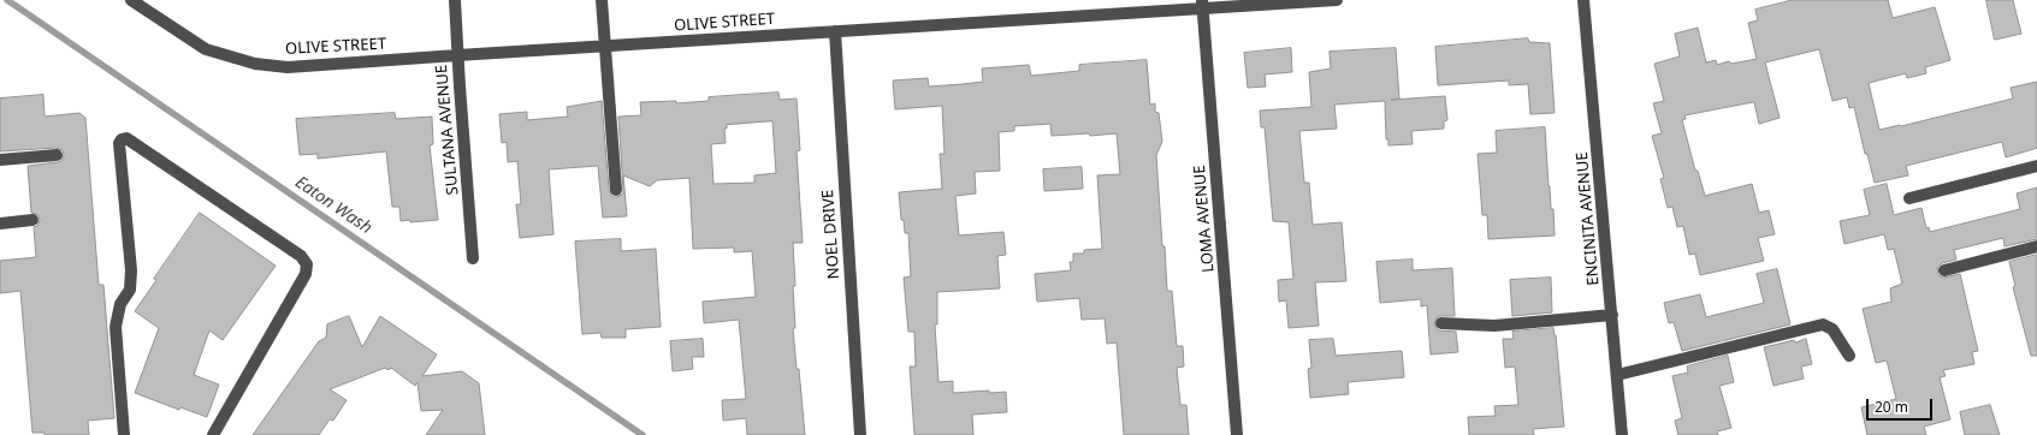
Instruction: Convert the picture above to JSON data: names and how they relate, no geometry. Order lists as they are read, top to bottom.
{
  "streets": {
    "street": [
      "OLIVE STREET",
      "SULTANA AVENUE",
      "LOMA AVENUE",
      "ENCINITA AVENUE",
      "NOEL DRIVE"
    ]
  },
  "crossings": [
    ["OLIVE STREET", "SULTANA AVENUE"],
    ["OLIVE STREET", "LOMA AVENUE"],
    ["OLIVE STREET", "NOEL DRIVE"]
  ],
  "water": ["Eaton Wash"],
  "scale_bar": "20 m"
}
